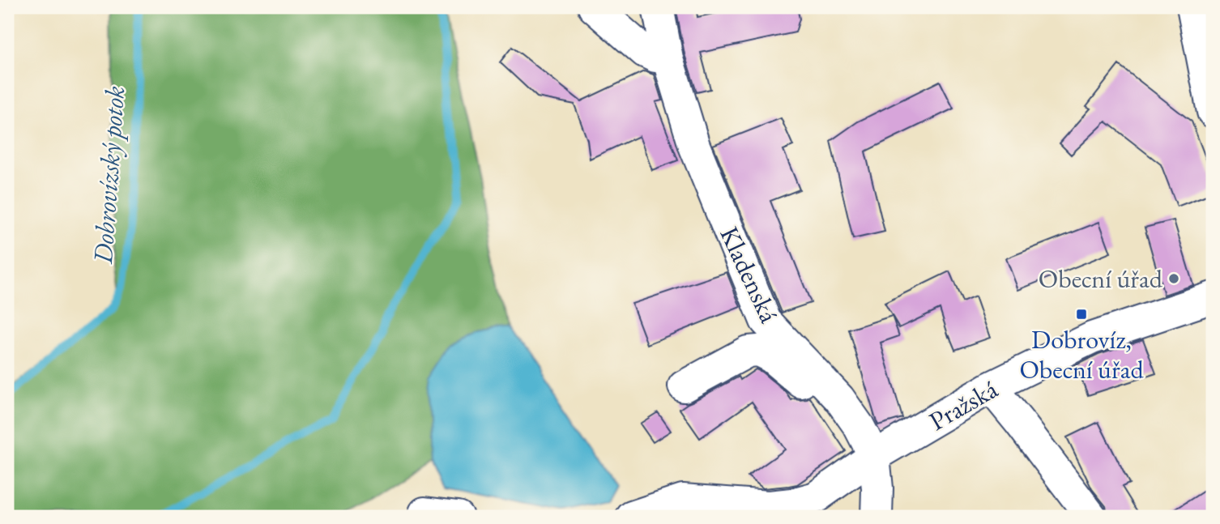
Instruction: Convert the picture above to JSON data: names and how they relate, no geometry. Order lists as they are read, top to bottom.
{
  "streets": {
    "street": ["Kladenská", "Pražská"]
  },
  "crossings": [
    ["Kladenská", "Pražská"]
  ],
  "water": ["Dobrovízský potok"],
  "places": {
    "other": ["Obecní úřad"],
    "transit": ["Dobrovíz, Obecní úřad"]
  }
}
